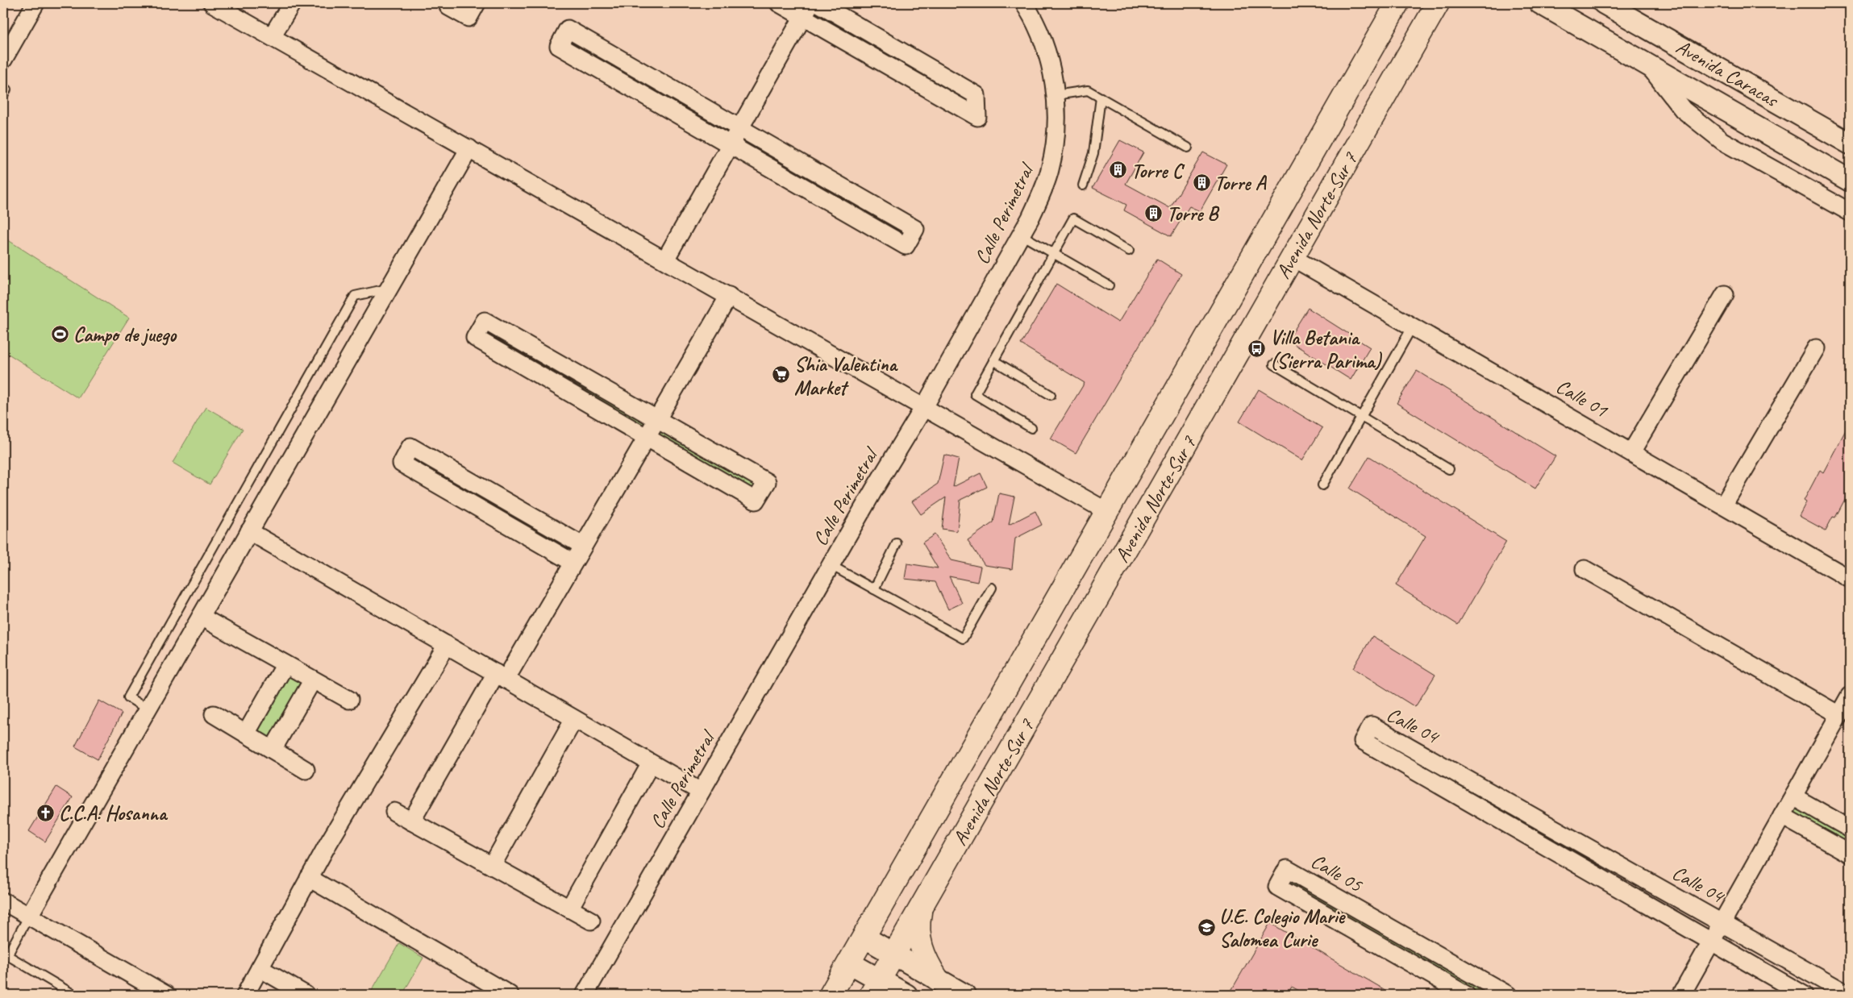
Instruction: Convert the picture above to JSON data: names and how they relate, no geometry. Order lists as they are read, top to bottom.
{
  "streets": {
    "main road": ["Avenida Norte-Sur 7"],
    "street": [
      "Avenida Caracas",
      "Calle Perimetral",
      "Calle 01",
      "Calle 04",
      "Calle 05"
    ]
  },
  "crossings": [
    ["Avenida Norte-Sur 7", "Calle 01"]
  ],
  "places": {
    "building": ["Torre C", "Torre A", "Torre B"],
    "sports": ["Campo de juego"],
    "bus stop": ["Villa Betania (Sierra Parima)"],
    "supermarket": ["Shia Valentina Market"],
    "church": ["C.C.A. Hosanna"],
    "school or university": ["U.E. Colegio Marie Salomea Curie"]
  }
}
